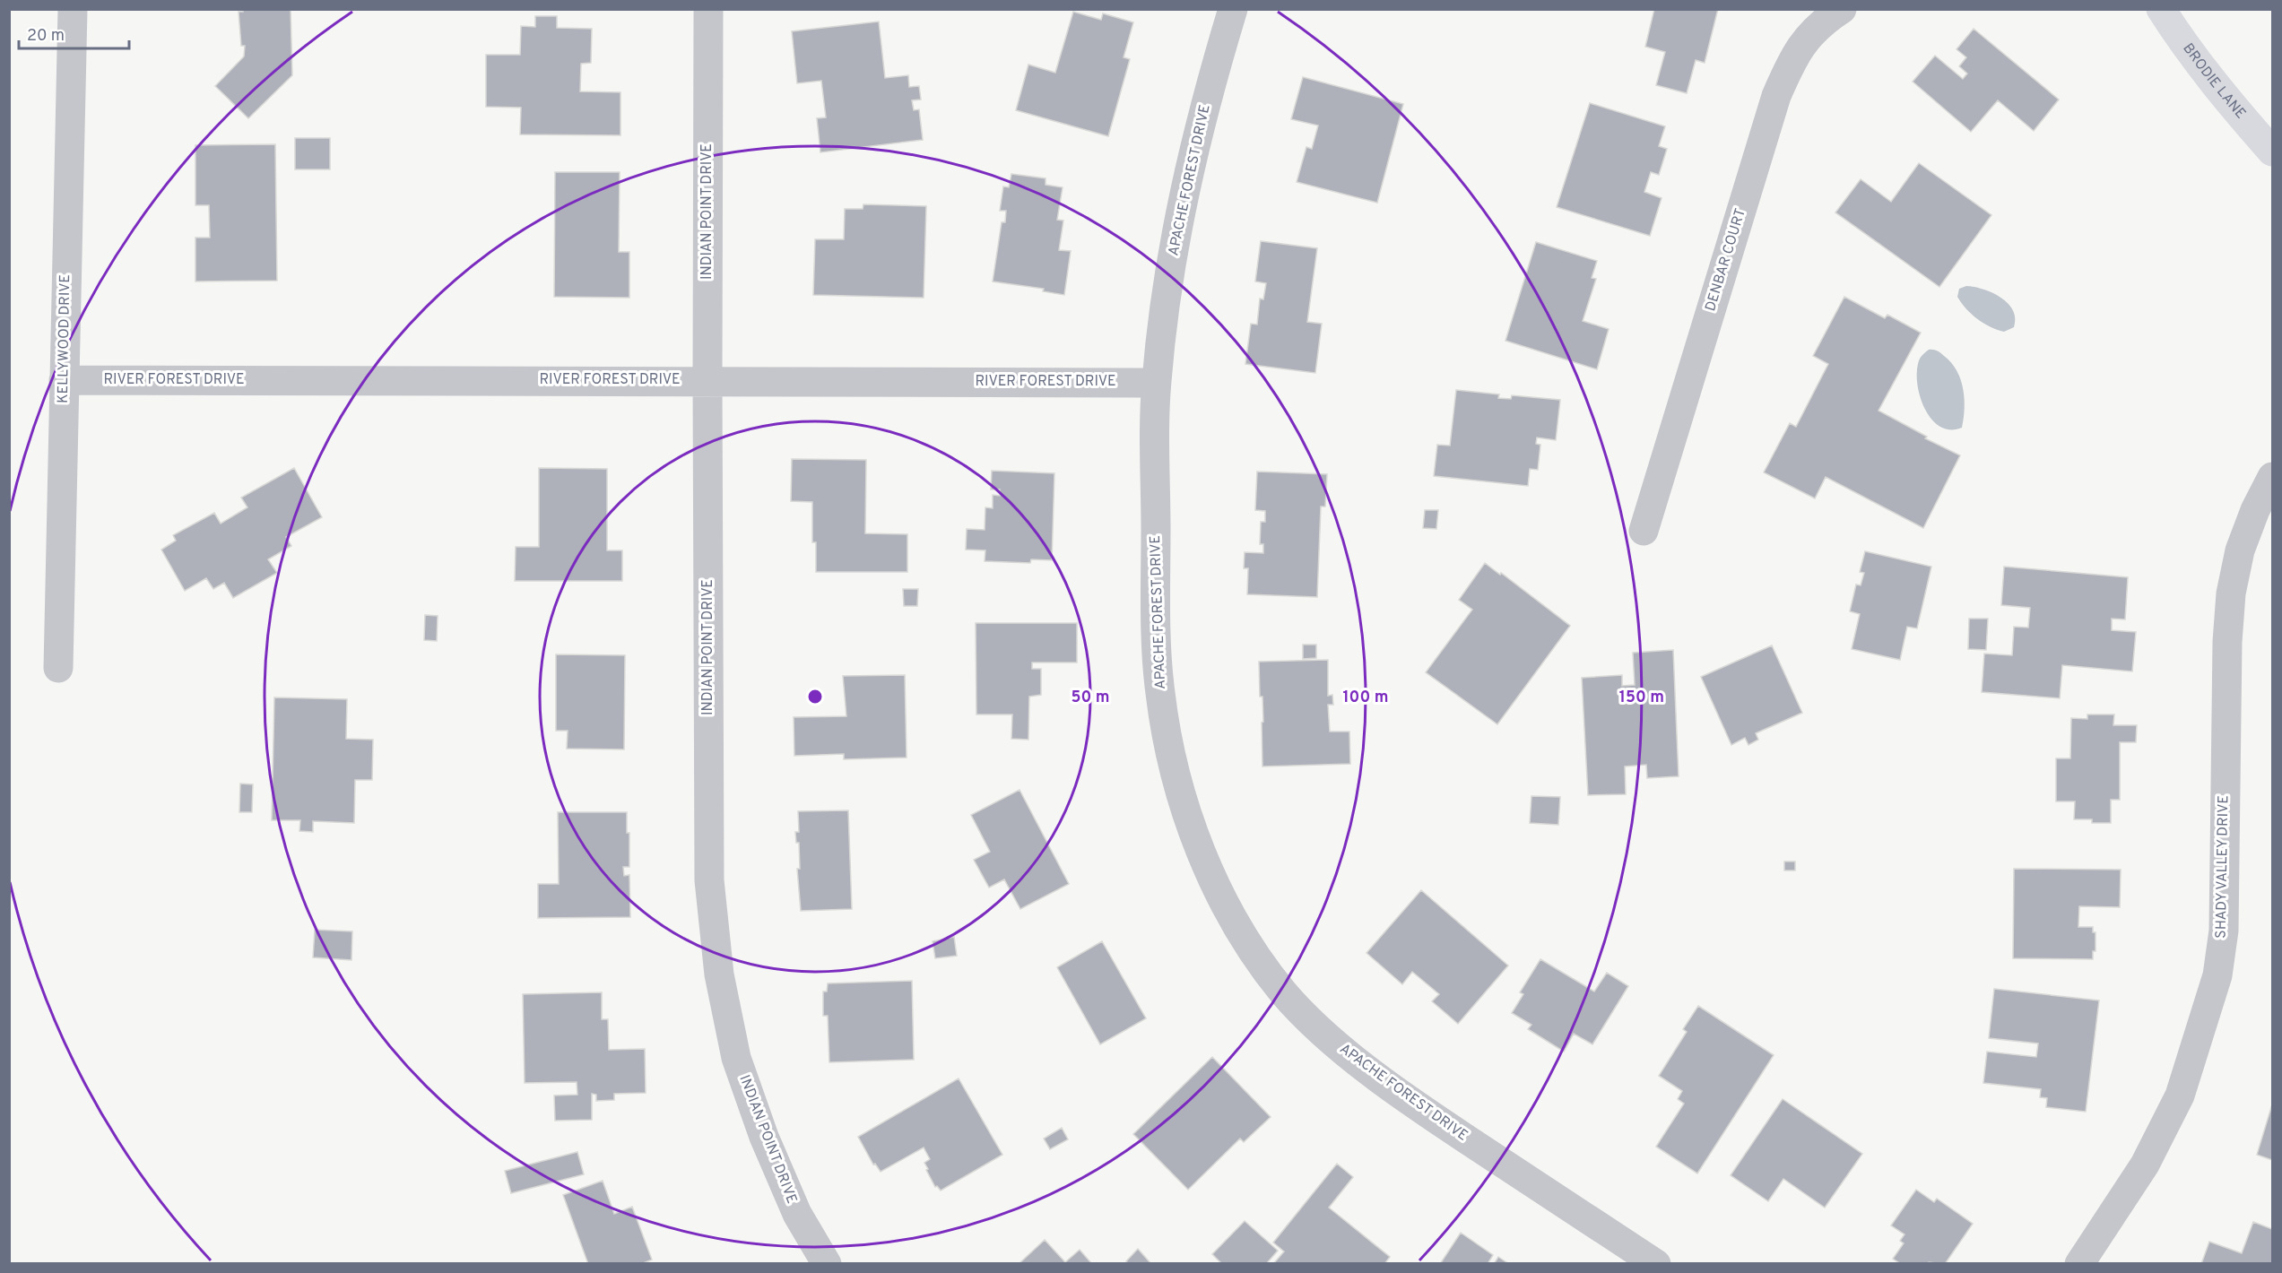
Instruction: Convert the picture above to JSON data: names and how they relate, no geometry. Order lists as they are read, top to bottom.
{
  "streets": {
    "main road": ["BRODIE LANE"],
    "street": [
      "APACHE FOREST DRIVE",
      "INDIAN POINT DRIVE",
      "DENBAR COURT",
      "KELLYWOOD DRIVE",
      "RIVER FOREST DRIVE",
      "SHADY VALLEY DRIVE"
    ]
  },
  "crossings": [
    ["APACHE FOREST DRIVE", "RIVER FOREST DRIVE"],
    ["INDIAN POINT DRIVE", "RIVER FOREST DRIVE"],
    ["KELLYWOOD DRIVE", "RIVER FOREST DRIVE"]
  ],
  "scale_bar": "20 m",
  "rings": ["50 m", "100 m", "150 m"]
}
